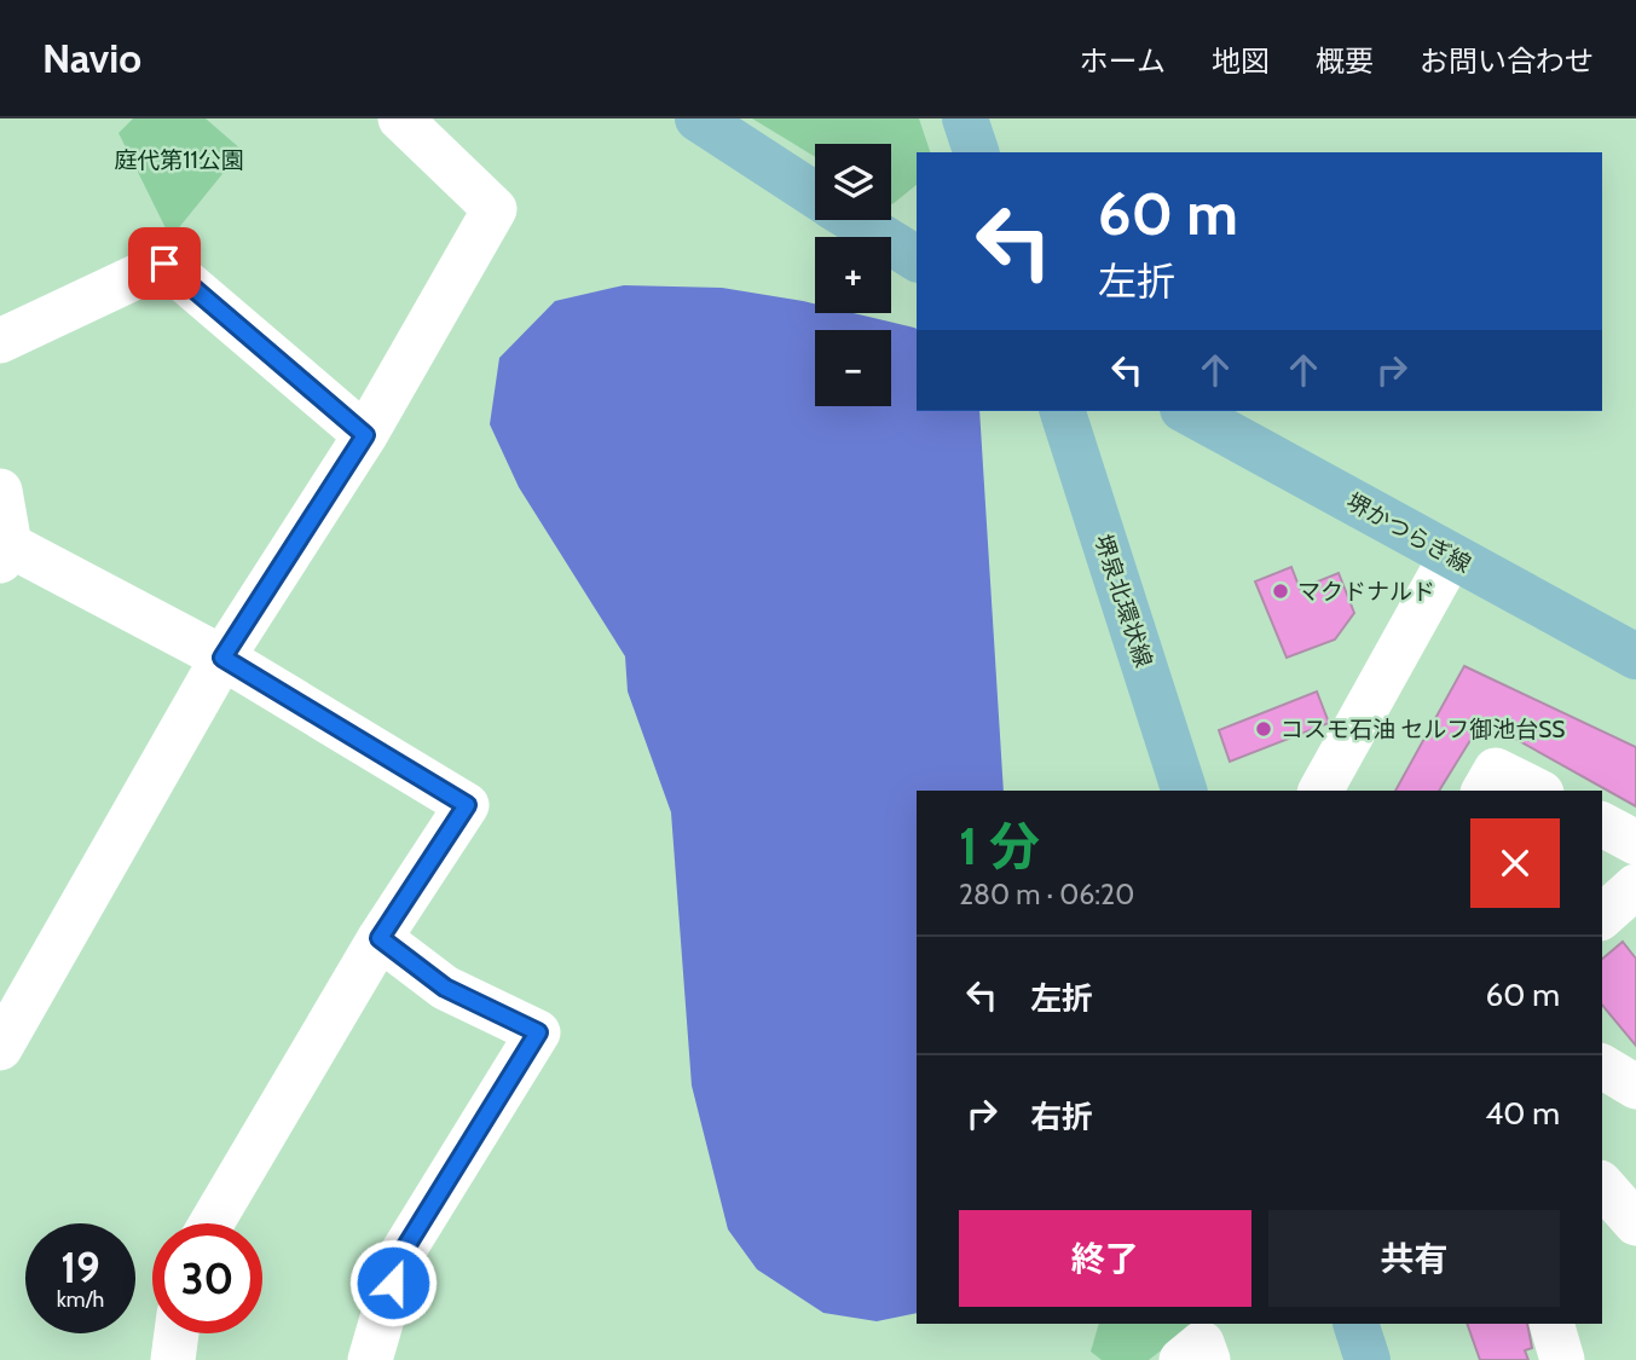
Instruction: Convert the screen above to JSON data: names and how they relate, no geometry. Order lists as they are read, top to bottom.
{
  "streets": {
    "main road": ["堺かつらぎ線", "堺泉北環状線"]
  },
  "parks": ["庭代第11公園"],
  "places": ["マクドナルド", "コスモ石油 セルフ御池台SS"],
  "page": {
    "header": "Navio",
    "nav": [
      "ホーム",
      "地図",
      "概要",
      "お問い合わせ"
    ],
    "map_buttons": ["+", "−"],
    "turn": ["60 m", "左折"],
    "heading": ["1 分", "280 m · 06:20"],
    "list": [
      {
        "name": "左折",
        "value": "60 m"
      },
      {
        "name": "右折",
        "value": "40 m"
      }
    ],
    "buttons": ["終了", "共有"],
    "speed": "19 km/h",
    "limit": "30"
  }
}
